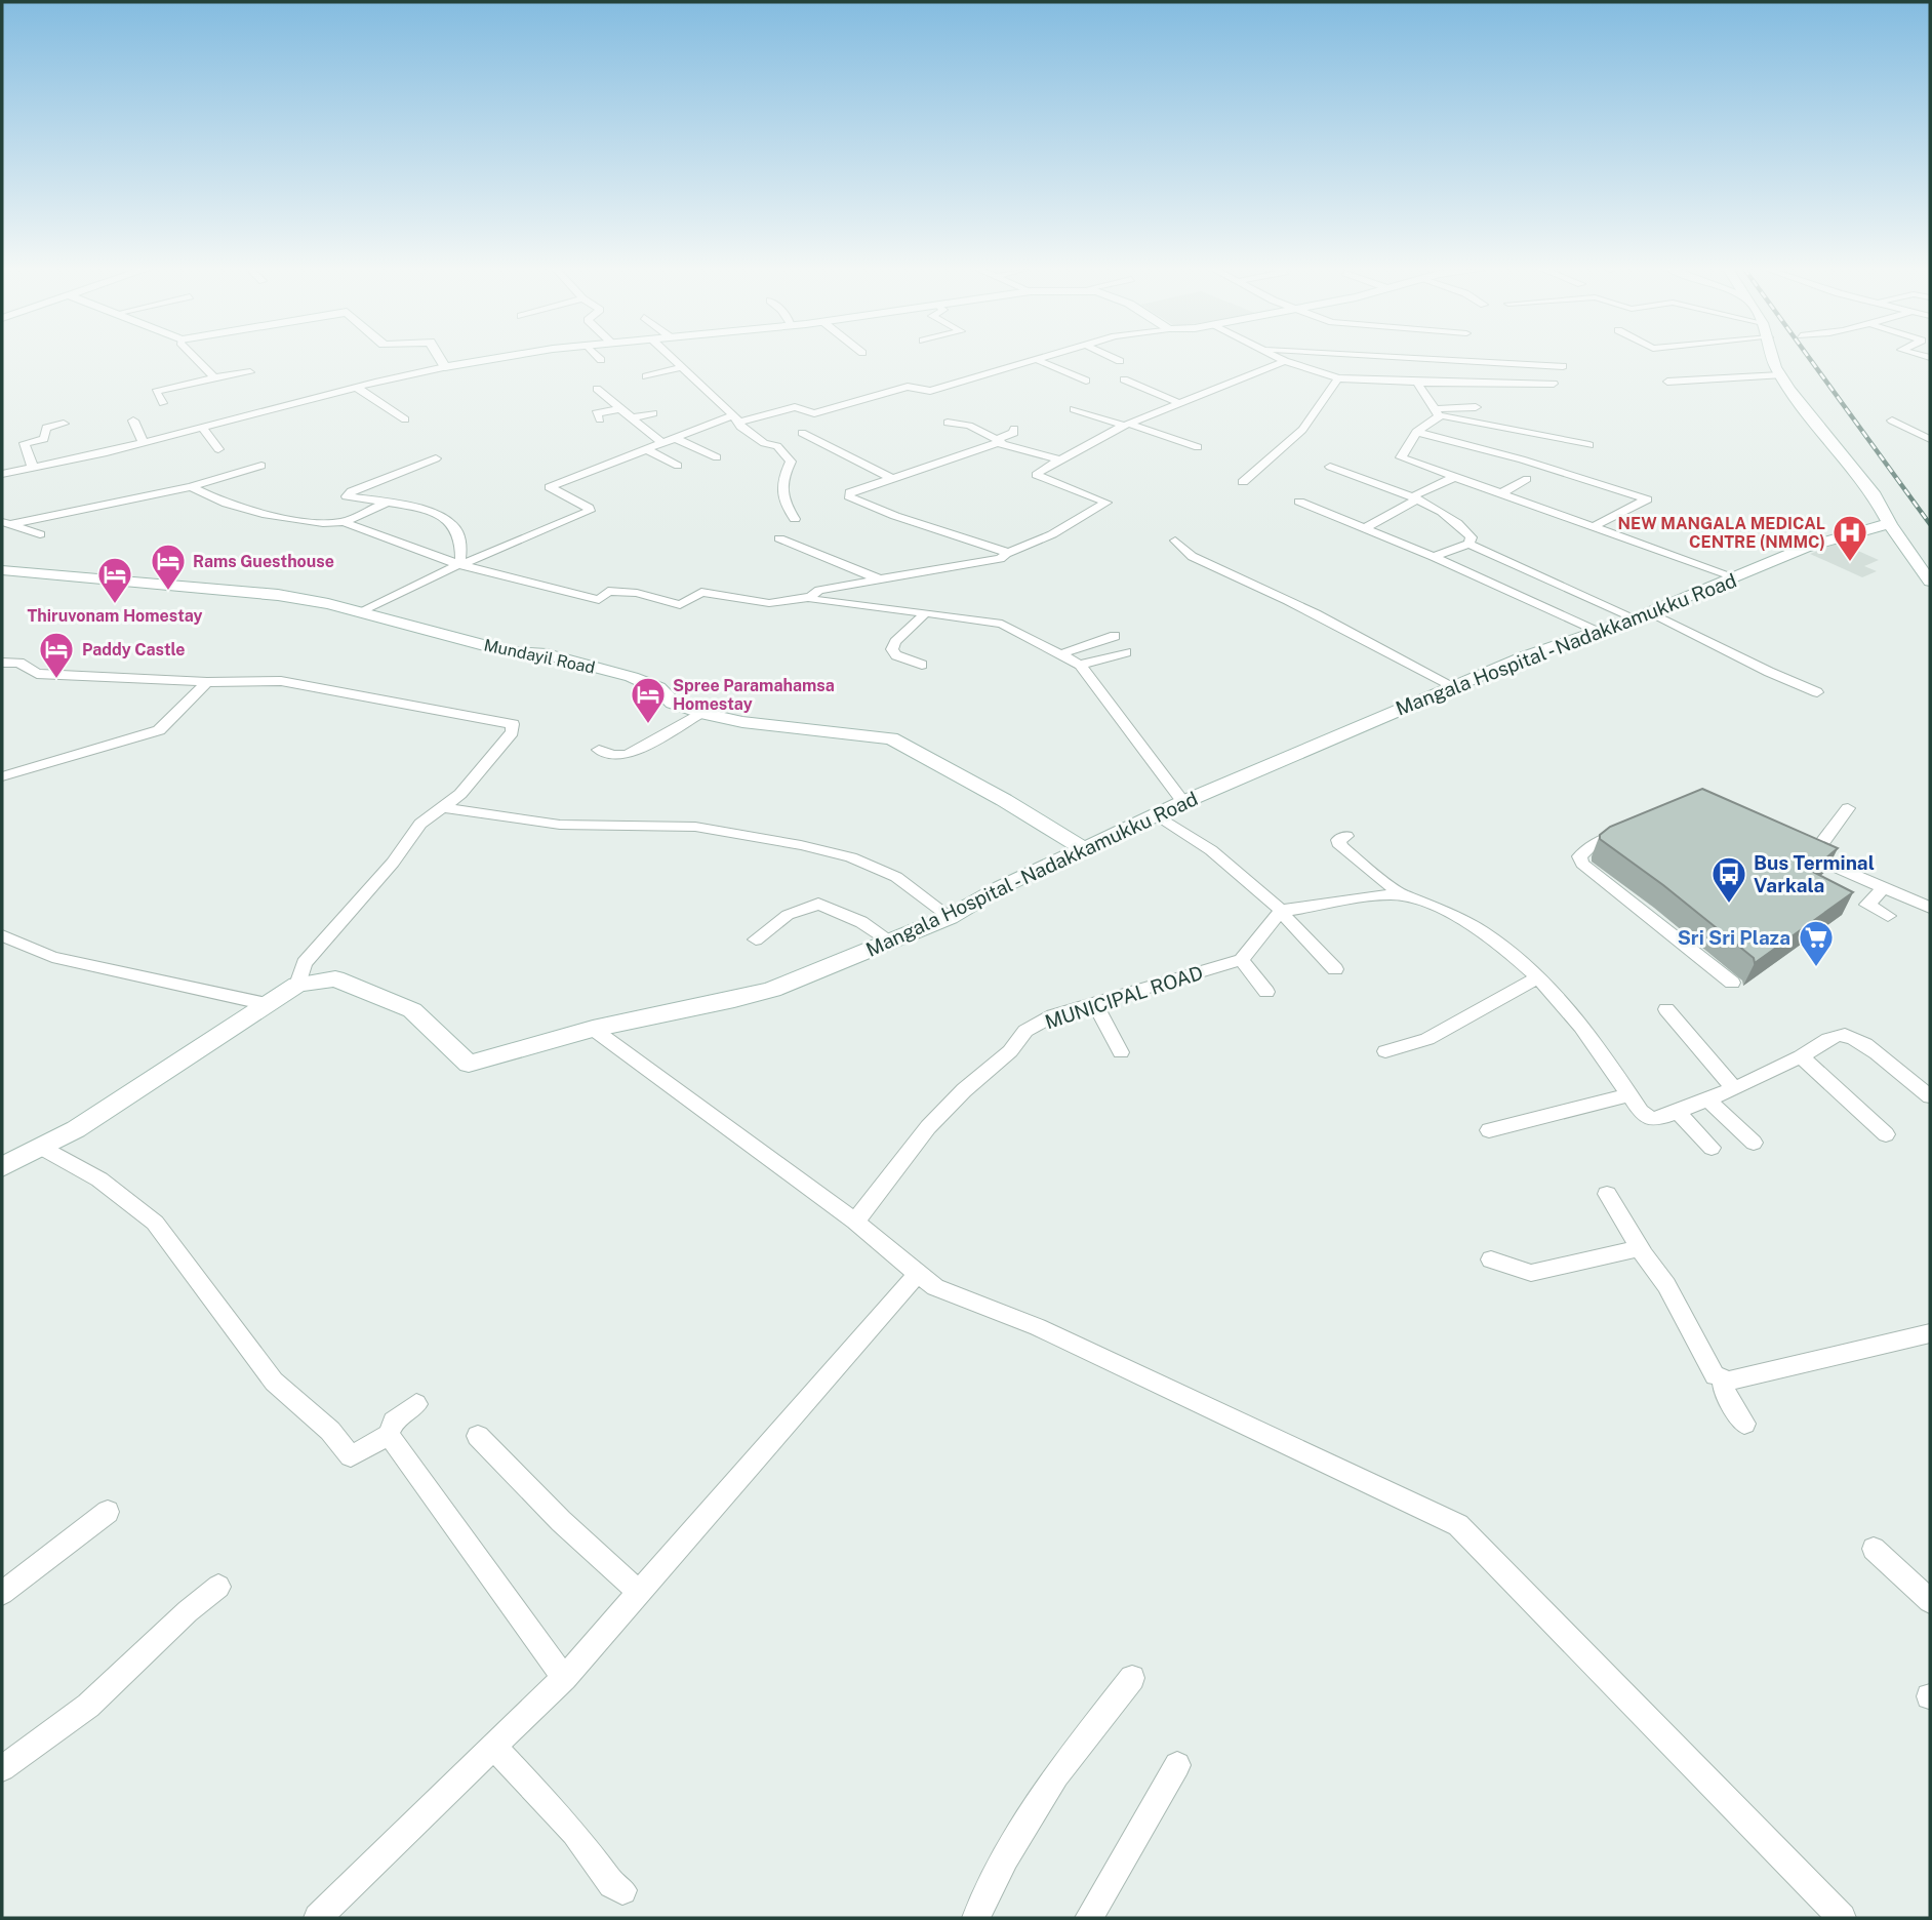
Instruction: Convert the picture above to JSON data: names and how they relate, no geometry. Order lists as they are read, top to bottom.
{
  "streets": {
    "main road": ["Mangala Hospital - Nadakkamukku Road", "Mundayil Road"],
    "street": ["MUNICIPAL ROAD"]
  },
  "crossings": [
    ["Mangala Hospital - Nadakkamukku Road", "Mundayil Road"]
  ],
  "places": {
    "hospital": ["NEW MANGALA MEDICAL CENTRE (NMMC)"],
    "hotel": [
      "Rams Guesthouse",
      "Thiruvonam Homestay",
      "Paddy Castle",
      "Spree Paramahamsa Homestay"
    ],
    "bus stop": ["Bus Terminal Varkala"],
    "supermarket": ["Sri Sri Plaza"]
  }
}
